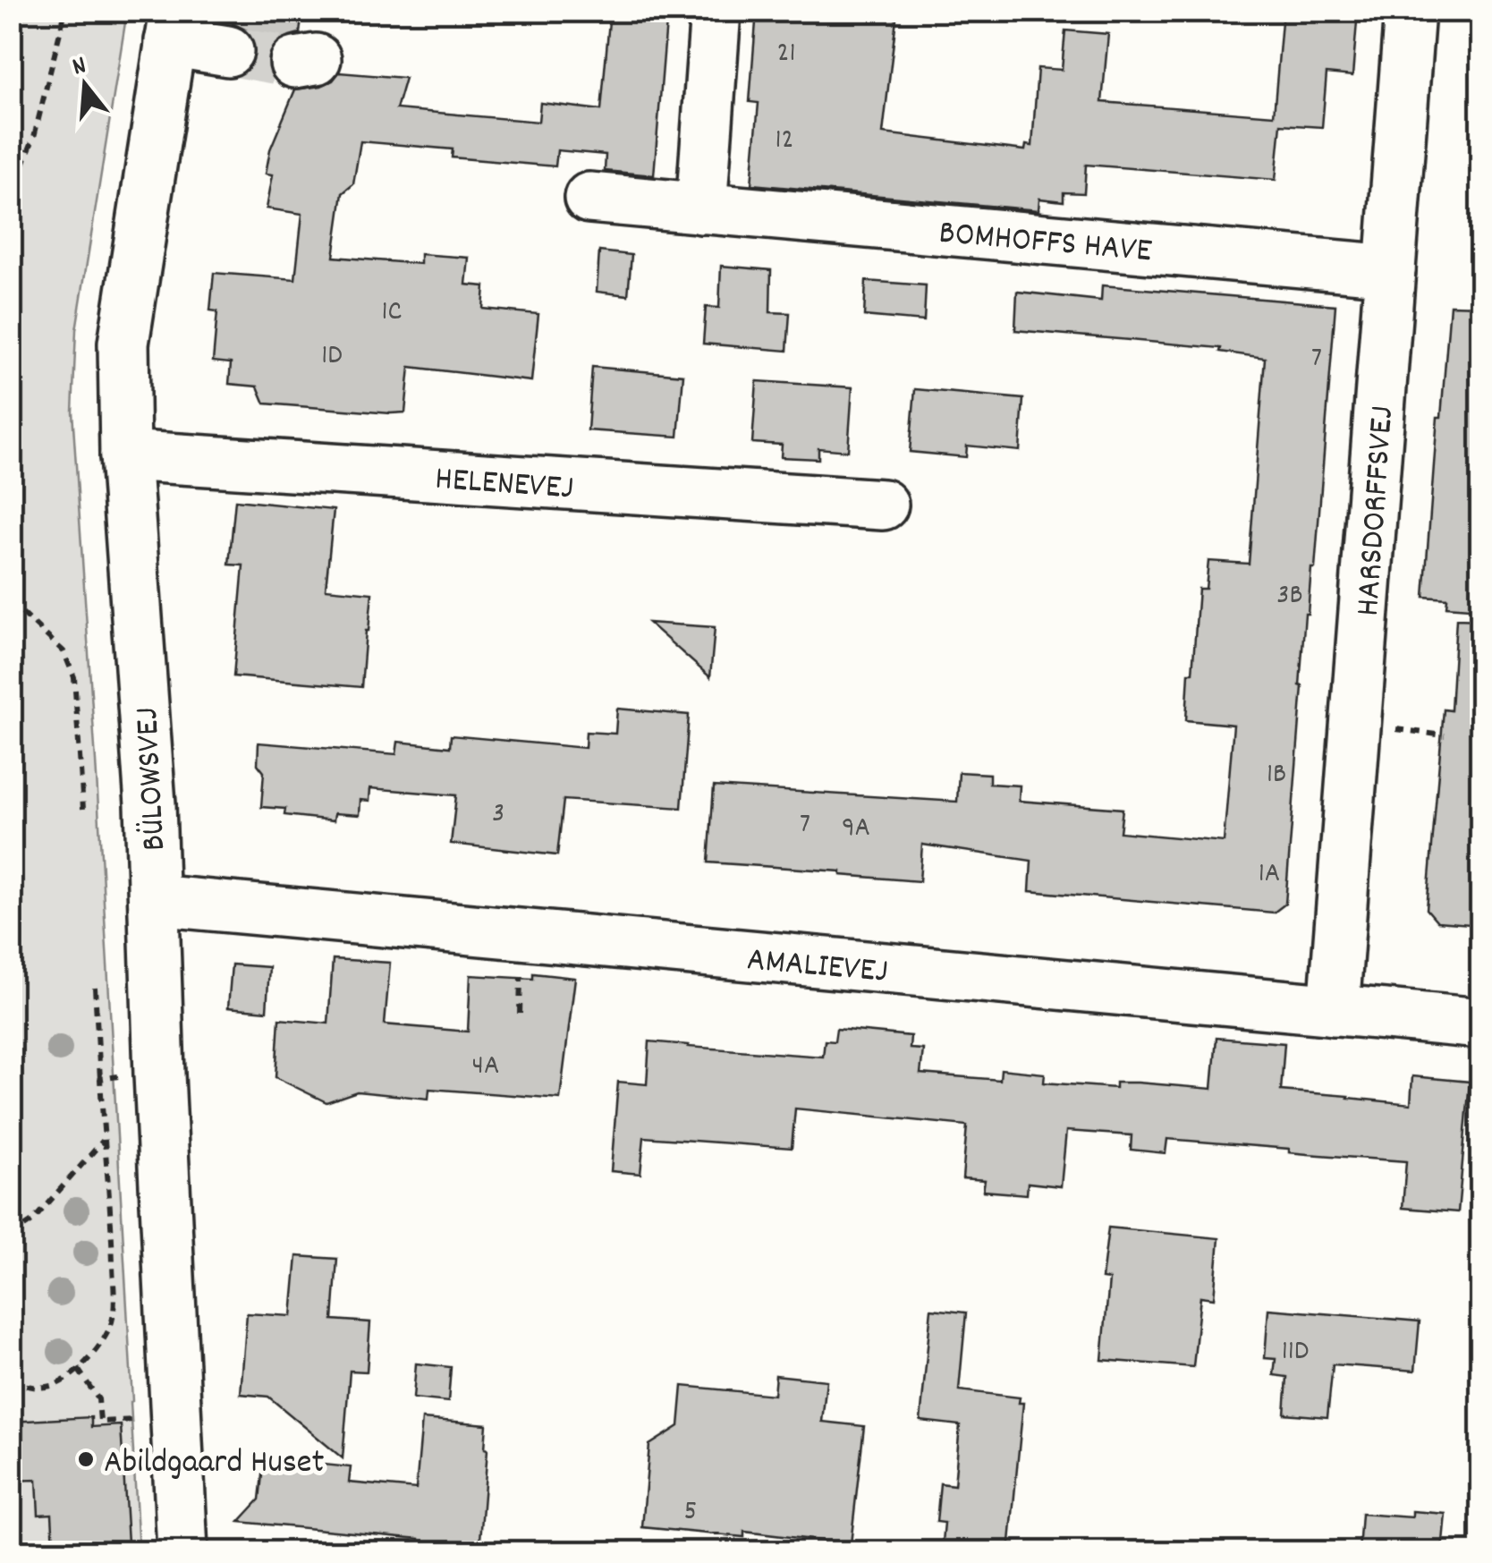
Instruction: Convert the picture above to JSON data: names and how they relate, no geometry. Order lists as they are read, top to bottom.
{
  "streets": {
    "street": [
      "BOMHOFFS HAVE",
      "HELENEVEJ",
      "HARSDORFFSVEJ",
      "BÜLOWSVEJ",
      "AMALIEVEJ"
    ]
  },
  "crossings": [
    ["BOMHOFFS HAVE", "HARSDORFFSVEJ"],
    ["HELENEVEJ", "BÜLOWSVEJ"],
    ["HARSDORFFSVEJ", "AMALIEVEJ"],
    ["BÜLOWSVEJ", "AMALIEVEJ"]
  ],
  "places": ["Abildgaard Huset"],
  "house_numbers": [
    "21",
    "12",
    "1C",
    "1D",
    "7",
    "3B",
    "1B",
    "3",
    "7",
    "9A",
    "1A",
    "4A",
    "11D",
    "5"
  ],
  "north": "top"
}
